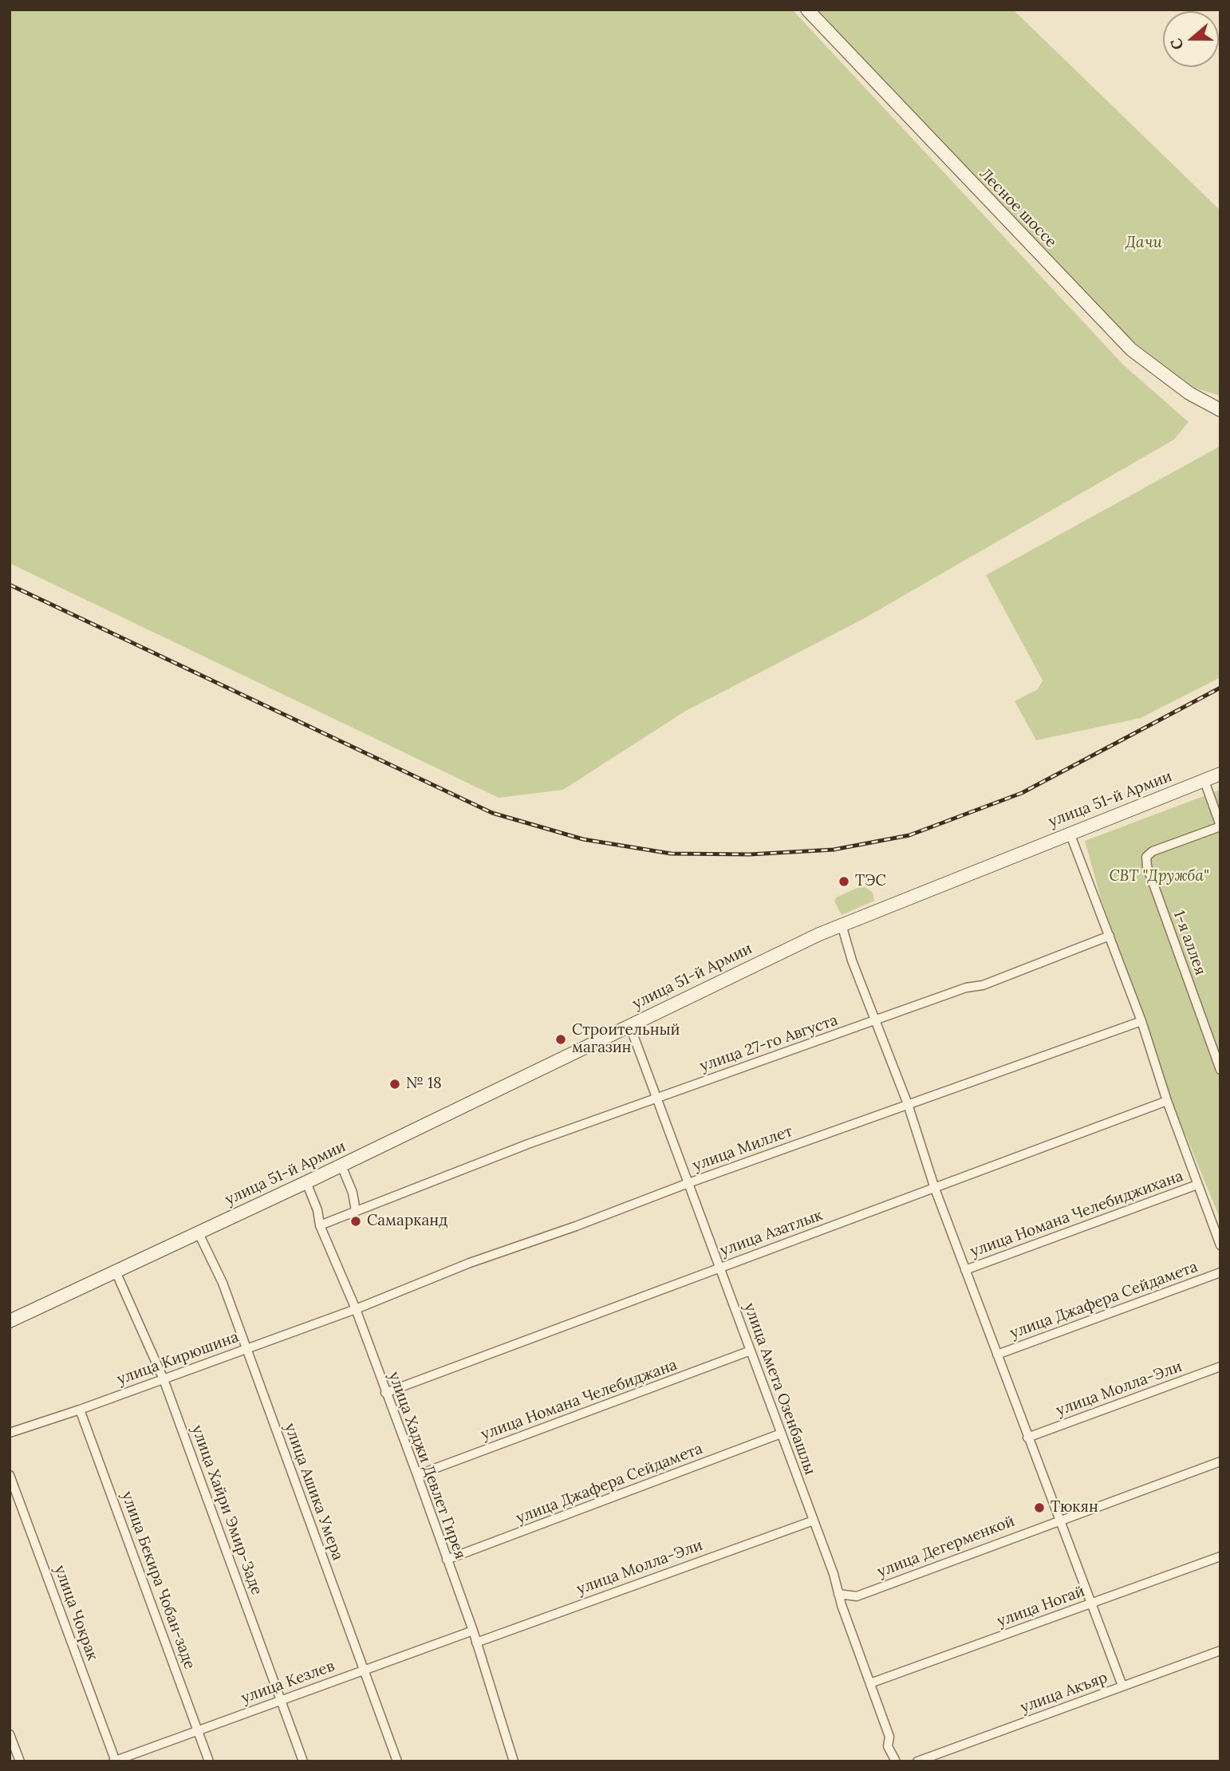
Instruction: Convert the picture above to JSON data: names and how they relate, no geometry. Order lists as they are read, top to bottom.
{
  "streets": {
    "main road": ["Лесное шоссе", "улица 51-й Армии"],
    "street": [
      "1-я аллея",
      "улица 27-го Августа",
      "улица Миллет",
      "улица Номана Челебиджихана",
      "улица Азатлык",
      "улица Джафера Сейдамета",
      "улица Кирюшина",
      "улица Амета Озенбашлы",
      "улица Молла-Эли",
      "улица Номана Челебиджана",
      "улица Хаджи Девлет Гирея",
      "улица Ашика Умера",
      "улица Хайри Эмир-Заде",
      "улица Дегерменкой",
      "улица Бекира Чобан-заде",
      "улица Ногай",
      "улица Чокрак",
      "улица Кезлев",
      "улица Акъяр"
    ]
  },
  "crossings": [
    ["улица 51-й Армии", "улица Амета Озенбашлы"],
    ["улица 51-й Армии", "улица Хаджи Девлет Гирея"],
    ["улица 51-й Армии", "улица Ашика Умера"],
    ["улица 51-й Армии", "улица Хайри Эмир-Заде"],
    ["улица 27-го Августа", "улица Амета Озенбашлы"],
    ["улица 27-го Августа", "улица Хаджи Девлет Гирея"],
    ["улица Миллет", "улица Кирюшина"],
    ["улица Миллет", "улица Амета Озенбашлы"],
    ["улица Миллет", "улица Хаджи Девлет Гирея"],
    ["улица Азатлык", "улица Амета Озенбашлы"],
    ["улица Азатлык", "улица Хаджи Девлет Гирея"],
    ["улица Джафера Сейдамета", "улица Амета Озенбашлы"],
    ["улица Джафера Сейдамета", "улица Хаджи Девлет Гирея"],
    ["улица Кирюшина", "улица Хаджи Девлет Гирея"],
    ["улица Кирюшина", "улица Ашика Умера"],
    ["улица Кирюшина", "улица Хайри Эмир-Заде"],
    ["улица Кирюшина", "улица Бекира Чобан-заде"],
    ["улица Амета Озенбашлы", "улица Молла-Эли"],
    ["улица Амета Озенбашлы", "улица Номана Челебиджана"],
    ["улица Амета Озенбашлы", "улица Дегерменкой"],
    ["улица Амета Озенбашлы", "улица Ногай"],
    ["улица Молла-Эли", "улица Хаджи Девлет Гирея"],
    ["улица Номана Челебиджана", "улица Хаджи Девлет Гирея"],
    ["улица Хаджи Девлет Гирея", "улица Кезлев"],
    ["улица Ашика Умера", "улица Кезлев"],
    ["улица Хайри Эмир-Заде", "улица Кезлев"],
    ["улица Бекира Чобан-заде", "улица Кезлев"],
    ["улица Чокрак", "улица Кезлев"]
  ],
  "parks": ["Дачи", "СВТ \"Дружба\""],
  "places": [
    "ТЭС",
    "Строительный магазин",
    "№ 18",
    "Самарканд",
    "Тюкян"
  ],
  "north": "left"
}
